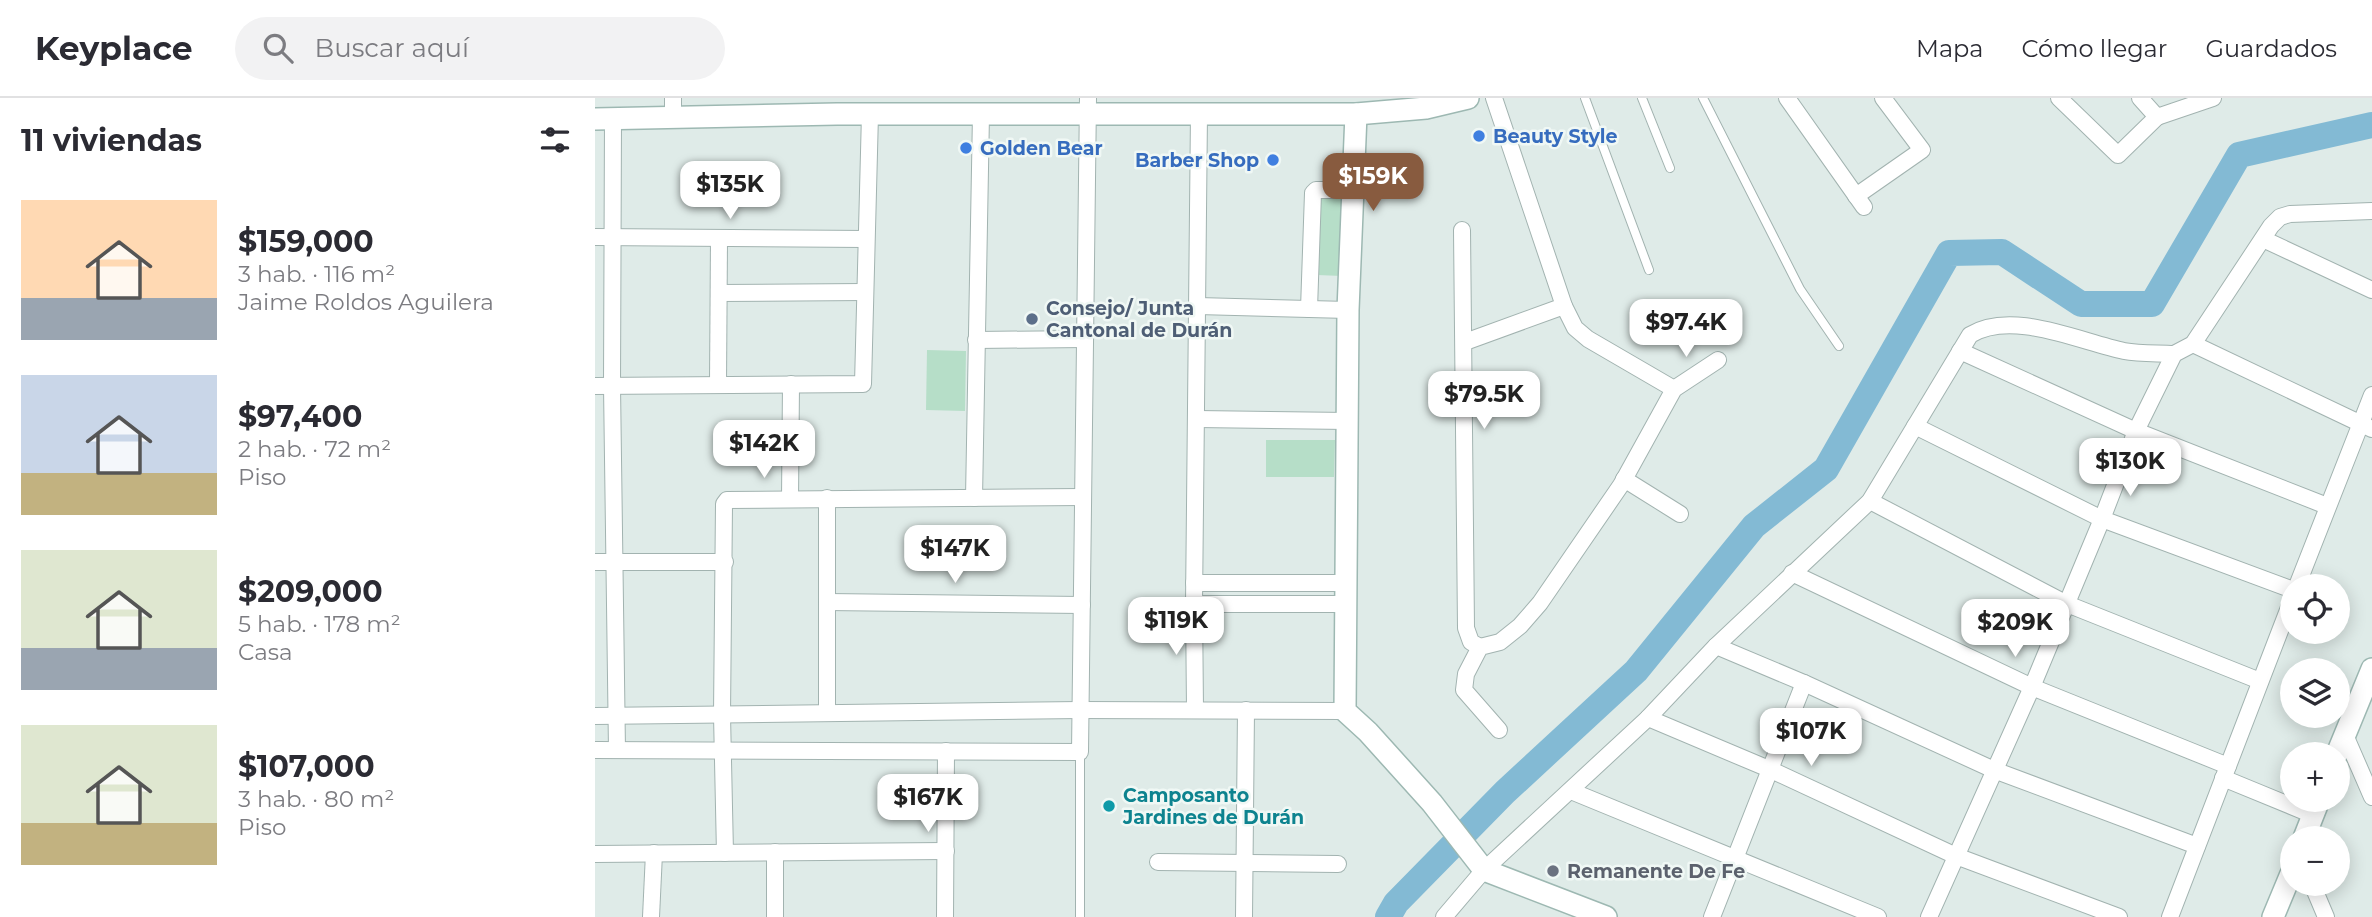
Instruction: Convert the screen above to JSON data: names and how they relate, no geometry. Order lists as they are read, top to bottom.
{
  "places": [
    "Beauty Style",
    "Golden Bear",
    "Barber Shop",
    "Consejo/ Junta Cantonal de Durán",
    "Camposanto Jardines de Durán",
    "Remanente De Fe"
  ],
  "page": {
    "header": "Keyplace",
    "search": "Buscar aquí",
    "nav": ["Mapa", "Cómo llegar", "Guardados"],
    "heading": "11 viviendas",
    "price": [
      "$159K",
      "$135K",
      "$97.4K",
      "$79.5K",
      "$142K",
      "$130K",
      "$147K",
      "$119K",
      "$209K",
      "$107K",
      "$167K"
    ],
    "list": [
      {
        "name": "$159,000",
        "note": "3 hab. · 116 m² · Jaime Roldos Aguilera"
      },
      {
        "name": "$97,400",
        "note": "2 hab. · 72 m² · Piso"
      },
      {
        "name": "$209,000",
        "note": "5 hab. · 178 m² · Casa"
      },
      {
        "name": "$107,000",
        "note": "3 hab. · 80 m² · Piso"
      }
    ],
    "map_buttons": ["+", "−"]
  }
}
